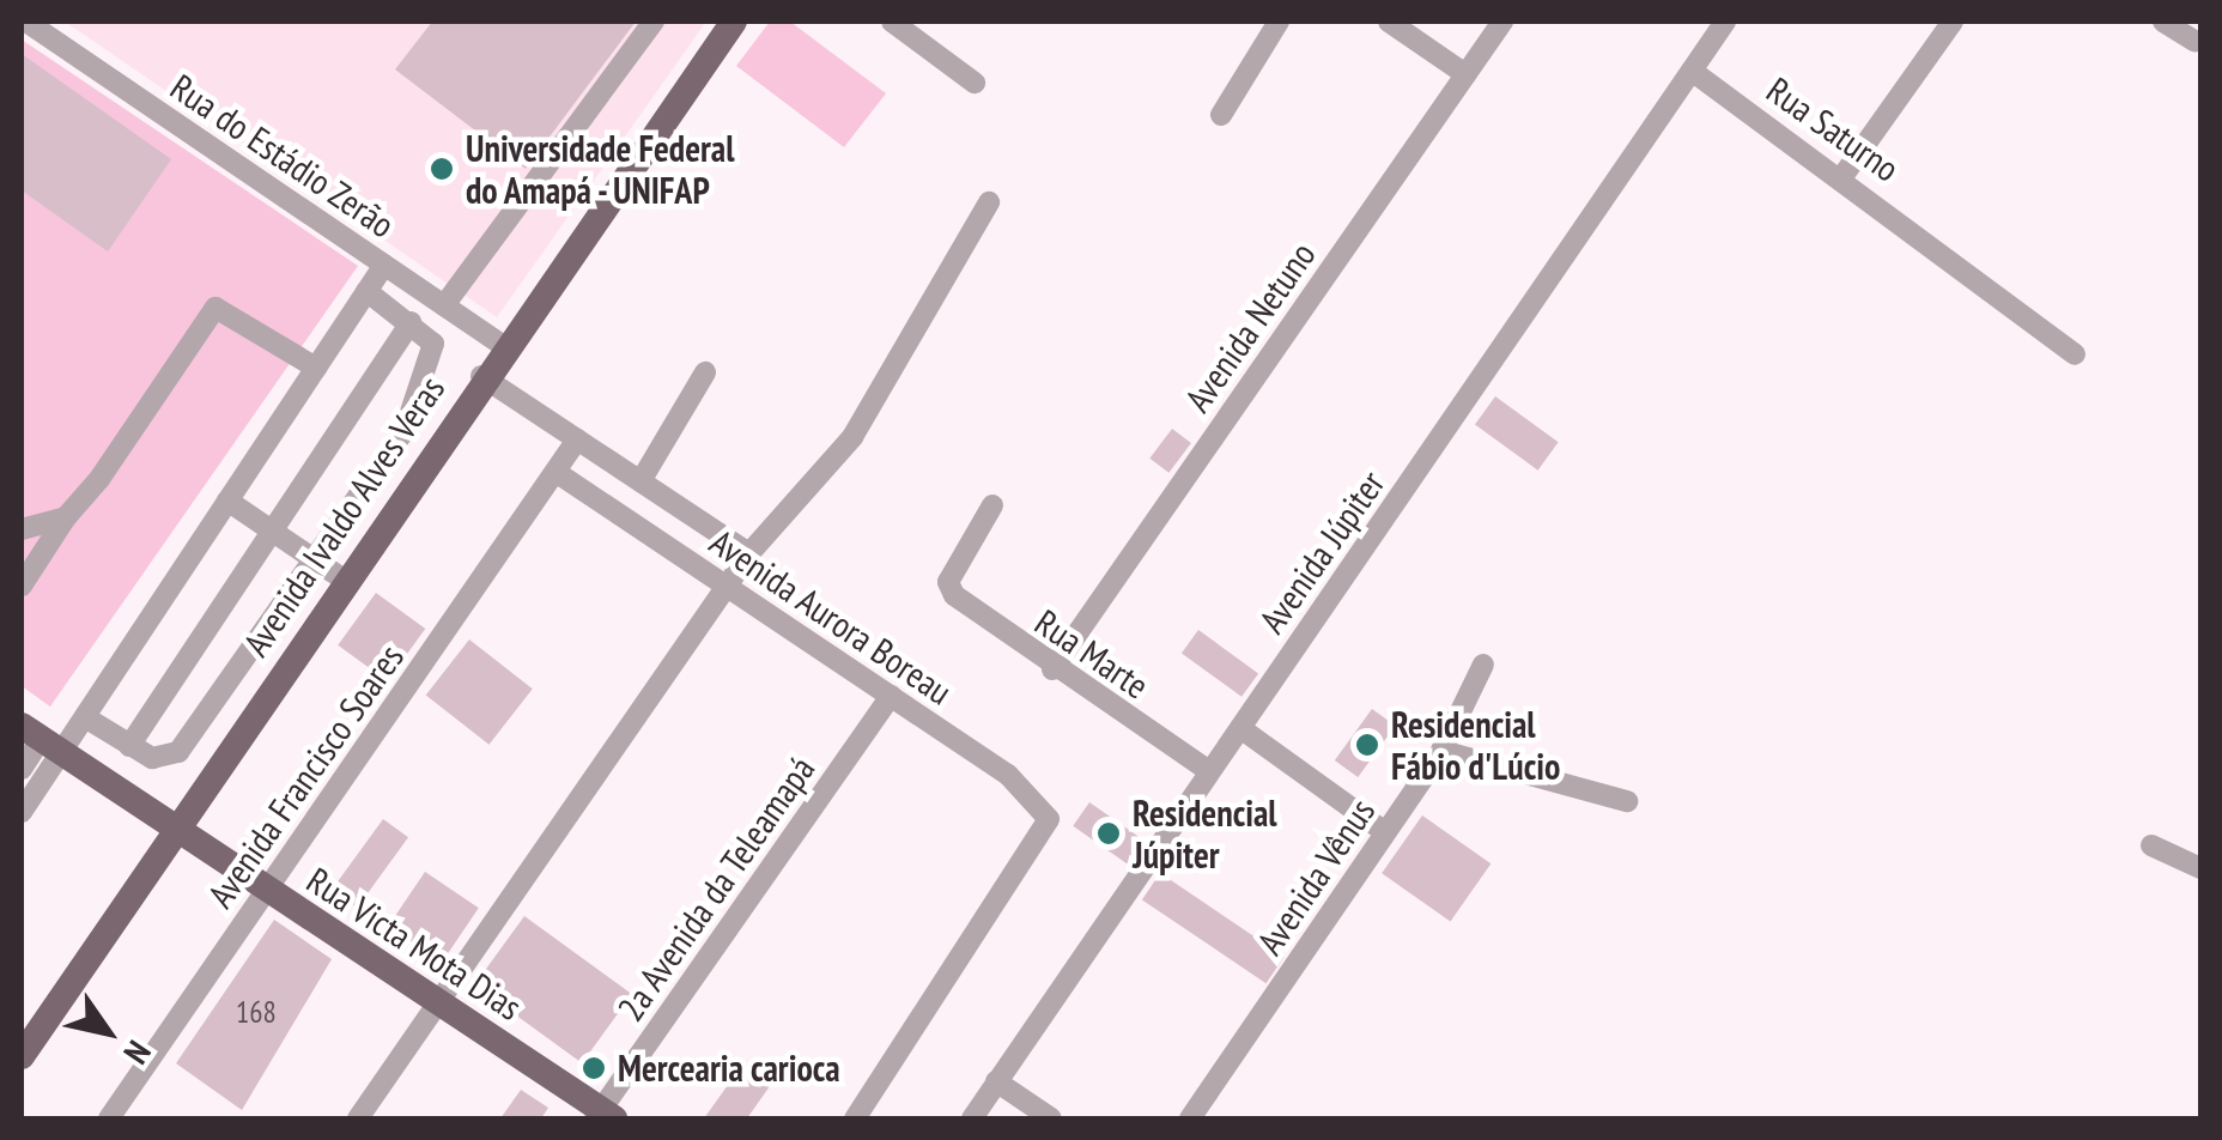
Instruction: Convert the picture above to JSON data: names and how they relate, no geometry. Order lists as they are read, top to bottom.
{
  "streets": {
    "main road": ["Avenida Ivaldo Alves Veras", "Rua Victa Mota Dias"],
    "street": [
      "Rua Saturno",
      "Rua do Estádio Zerão",
      "Avenida Netuno",
      "Avenida Júpiter",
      "Avenida Aurora Boreau",
      "Rua Marte",
      "Avenida Francisco Soares",
      "Avenida Vênus",
      "2a Avenida da Teleamapá"
    ]
  },
  "crossings": [
    ["Rua Saturno", "Avenida Júpiter"],
    ["Rua do Estádio Zerão", "Avenida Ivaldo Alves Veras"],
    ["Avenida Netuno", "Rua Marte"],
    ["Avenida Ivaldo Alves Veras", "Rua Victa Mota Dias"],
    ["Avenida Júpiter", "Rua Marte"],
    ["Avenida Aurora Boreau", "Avenida Francisco Soares"],
    ["Avenida Aurora Boreau", "2a Avenida da Teleamapá"],
    ["Avenida Francisco Soares", "Rua Victa Mota Dias"],
    ["2a Avenida da Teleamapá", "Rua Victa Mota Dias"]
  ],
  "places": [
    "Universidade Federal do Amapá - UNIFAP",
    "Residencial Fábio d'Lúcio",
    "Residencial Júpiter",
    "Mercearia carioca"
  ],
  "house_numbers": ["168"],
  "north": "bottom right"
}
